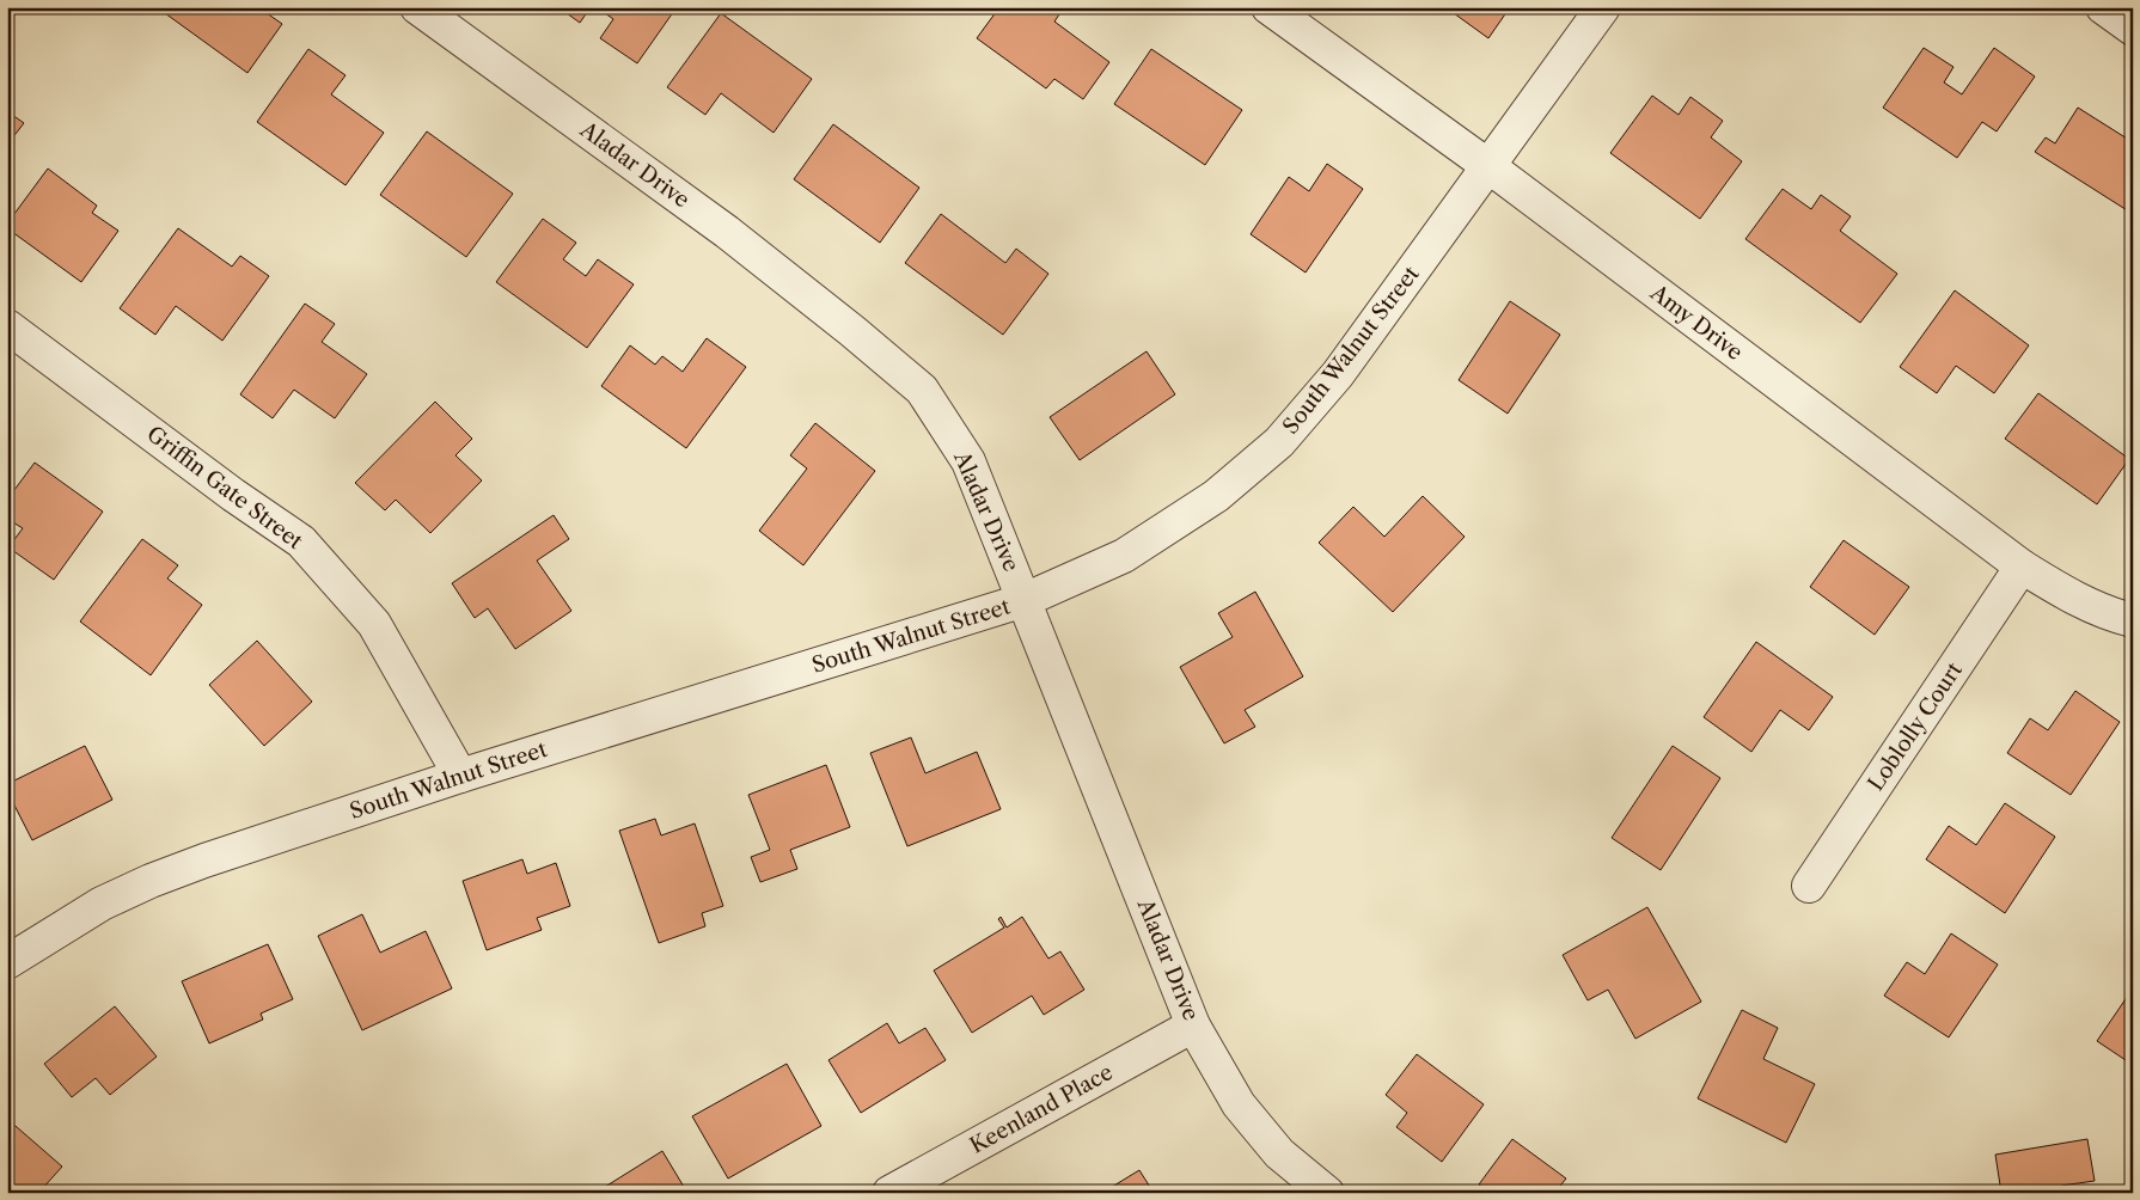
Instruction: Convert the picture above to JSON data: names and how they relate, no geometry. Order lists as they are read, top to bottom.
{
  "streets": {
    "street": [
      "Aladar Drive",
      "Amy Drive",
      "South Walnut Street",
      "Griffin Gate Street",
      "Loblolly Court",
      "Keenland Place"
    ]
  },
  "crossings": [
    ["Aladar Drive", "South Walnut Street"],
    ["Aladar Drive", "Keenland Place"],
    ["Amy Drive", "South Walnut Street"],
    ["Amy Drive", "Loblolly Court"],
    ["South Walnut Street", "Griffin Gate Street"]
  ]
}
